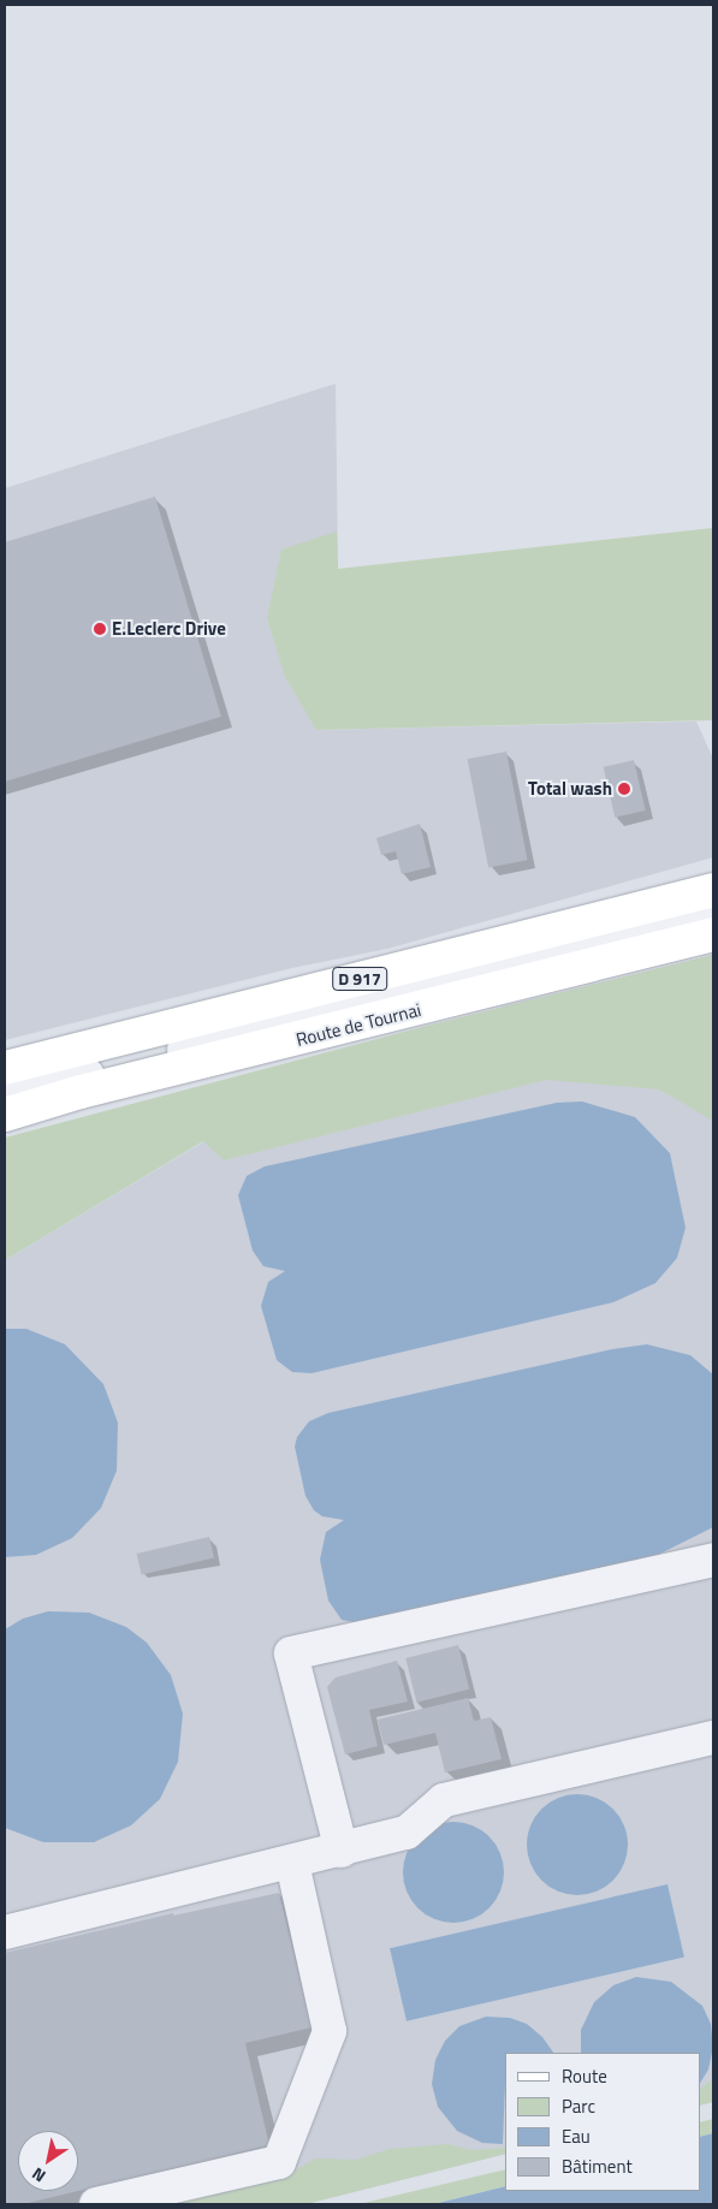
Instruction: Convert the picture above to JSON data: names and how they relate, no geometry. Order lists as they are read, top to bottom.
{
  "streets": {
    "main road": ["D 917", "Route de Tournai"]
  },
  "places": ["E.Leclerc Drive", "Total wash"],
  "legend": [
    "Route",
    "Parc",
    "Eau",
    "Bâtiment"
  ],
  "north": "bottom left"
}
